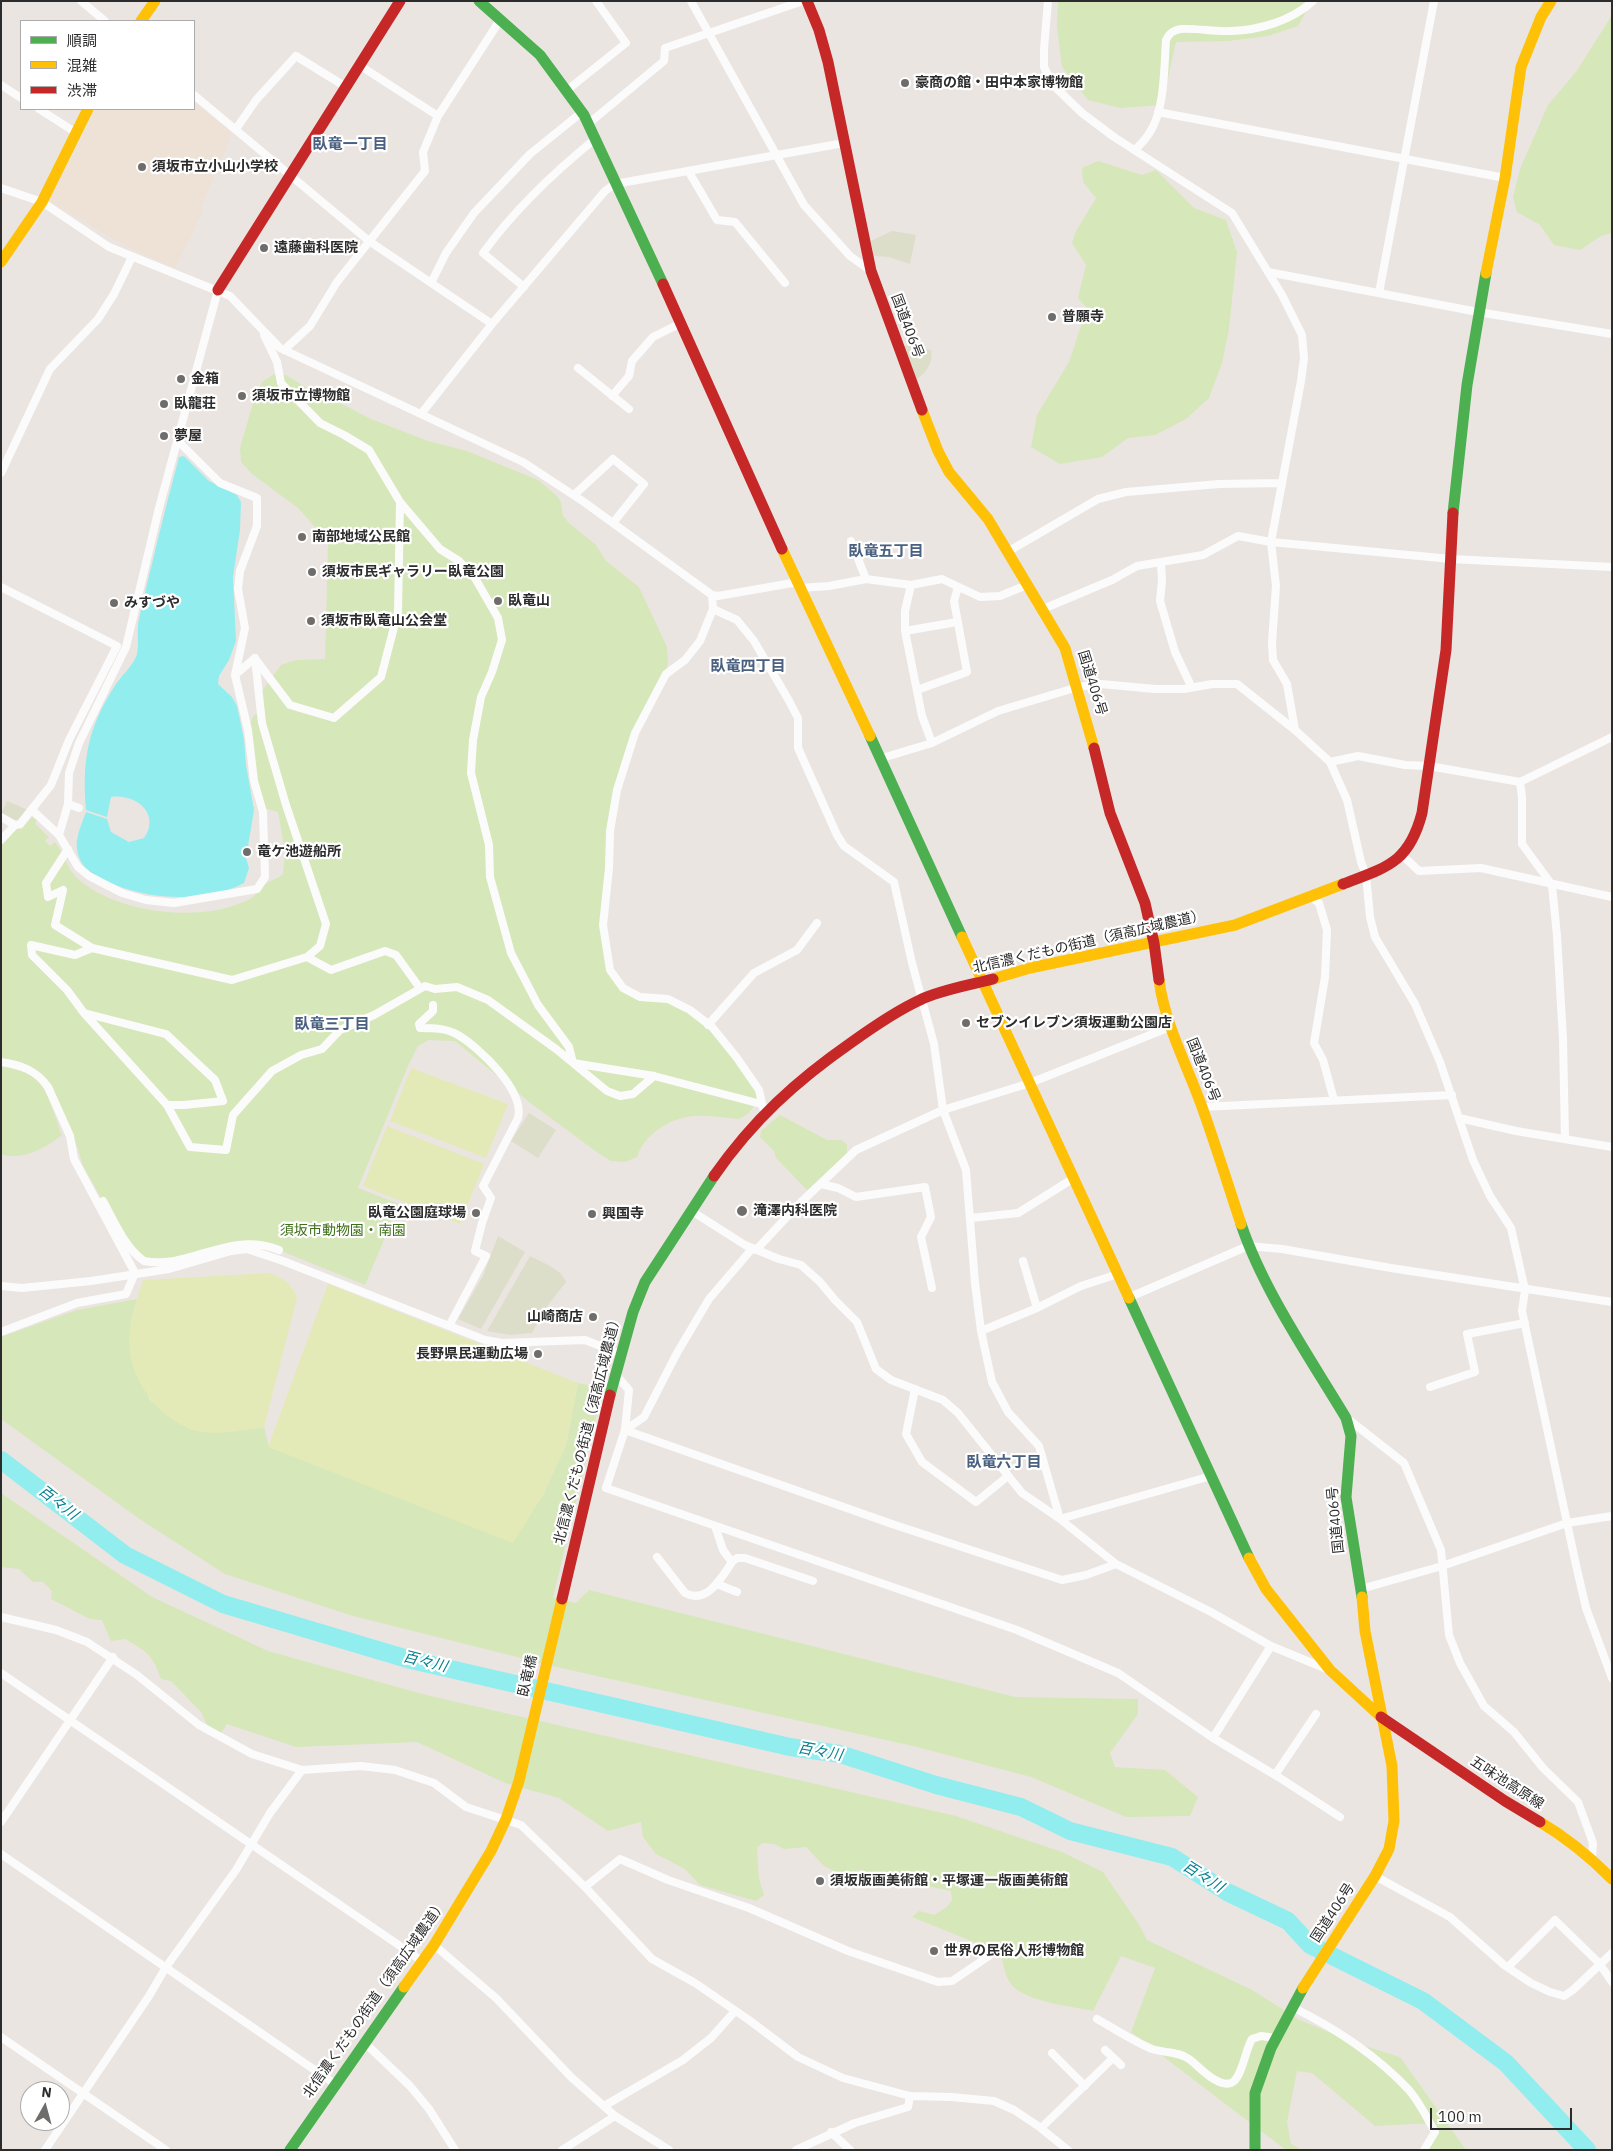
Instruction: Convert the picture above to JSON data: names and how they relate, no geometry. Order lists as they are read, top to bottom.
{
  "streets": {
    "main road": [
      "国道406号",
      "北信濃くだもの街道（須高広域農道）",
      "臥竜橋",
      "五味池高原線"
    ]
  },
  "crossings": [
    ["国道406号", "北信濃くだもの街道（須高広域農道）"],
    ["国道406号", "五味池高原線"],
    ["北信濃くだもの街道（須高広域農道）", "臥竜橋"],
    ["北信濃くだもの街道（須高広域農道）", "五味池高原線"]
  ],
  "districts": [
    "臥竜一丁目",
    "臥竜五丁目",
    "臥竜四丁目",
    "臥竜三丁目",
    "臥竜六丁目"
  ],
  "water": ["百々川"],
  "parks": ["須坂市動物園・南園"],
  "places": [
    "豪商の館・田中本家博物館",
    "須坂市立小山小学校",
    "遠藤歯科医院",
    "普願寺",
    "金箱",
    "須坂市立博物館",
    "臥龍荘",
    "夢屋",
    "南部地域公民館",
    "須坂市民ギャラリー臥竜公園",
    "臥竜山",
    "みすづや",
    "須坂市臥竜山公会堂",
    "竜ケ池遊船所",
    "セブンイレブン須坂運動公園店",
    "滝澤内科医院",
    "臥竜公園庭球場",
    "興国寺",
    "山崎商店",
    "長野県民運動広場",
    "須坂版画美術館・平塚運一版画美術館",
    "世界の民俗人形博物館"
  ],
  "legend": ["順調", "混雑", "渋滞"],
  "scale_bar": "100 m",
  "north": "top"
}
